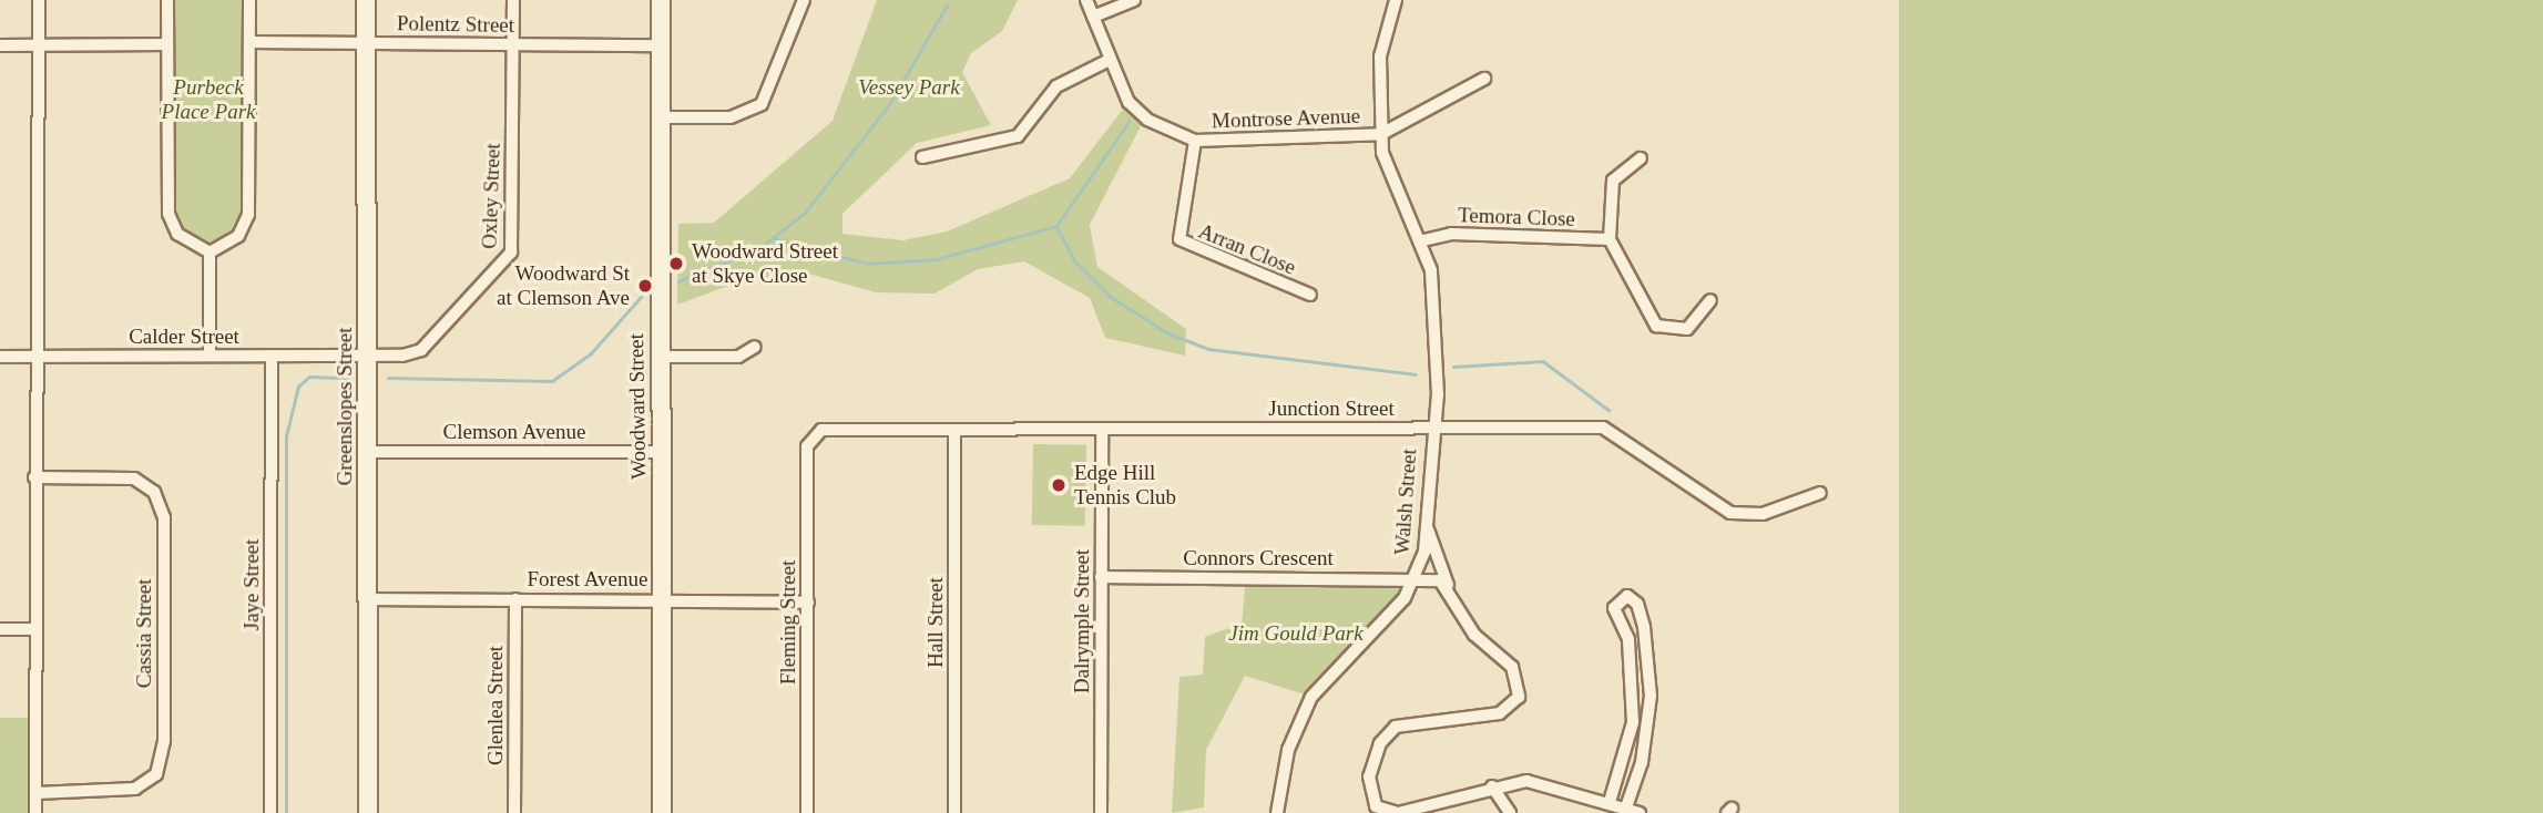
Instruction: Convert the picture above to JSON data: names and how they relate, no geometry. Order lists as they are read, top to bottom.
{
  "streets": {
    "street": [
      "Polentz Street",
      "Montrose Avenue",
      "Oxley Street",
      "Temora Close",
      "Arran Close",
      "Calder Street",
      "Greenslopes Street",
      "Woodward Street",
      "Junction Street",
      "Clemson Avenue",
      "Walsh Street",
      "Connors Crescent",
      "Forest Avenue",
      "Jaye Street",
      "Dalrymple Street",
      "Fleming Street",
      "Hall Street",
      "Cassia Street",
      "Glenlea Street"
    ]
  },
  "crossings": [
    ["Polentz Street", "Oxley Street"],
    ["Polentz Street", "Greenslopes Street"],
    ["Polentz Street", "Woodward Street"],
    ["Montrose Avenue", "Arran Close"],
    ["Oxley Street", "Calder Street"],
    ["Oxley Street", "Greenslopes Street"],
    ["Temora Close", "Walsh Street"],
    ["Calder Street", "Greenslopes Street"],
    ["Calder Street", "Jaye Street"],
    ["Greenslopes Street", "Clemson Avenue"],
    ["Greenslopes Street", "Forest Avenue"],
    ["Woodward Street", "Clemson Avenue"],
    ["Woodward Street", "Forest Avenue"],
    ["Junction Street", "Walsh Street"],
    ["Junction Street", "Dalrymple Street"],
    ["Junction Street", "Fleming Street"],
    ["Junction Street", "Hall Street"],
    ["Walsh Street", "Connors Crescent"],
    ["Connors Crescent", "Dalrymple Street"],
    ["Forest Avenue", "Fleming Street"],
    ["Forest Avenue", "Glenlea Street"]
  ],
  "parks": ["Purbeck Place Park", "Vessey Park", "Jim Gould Park"],
  "places": ["Woodward Street at Skye Close", "Woodward St at Clemson Ave", "Edge Hill Tennis Club"]
}
